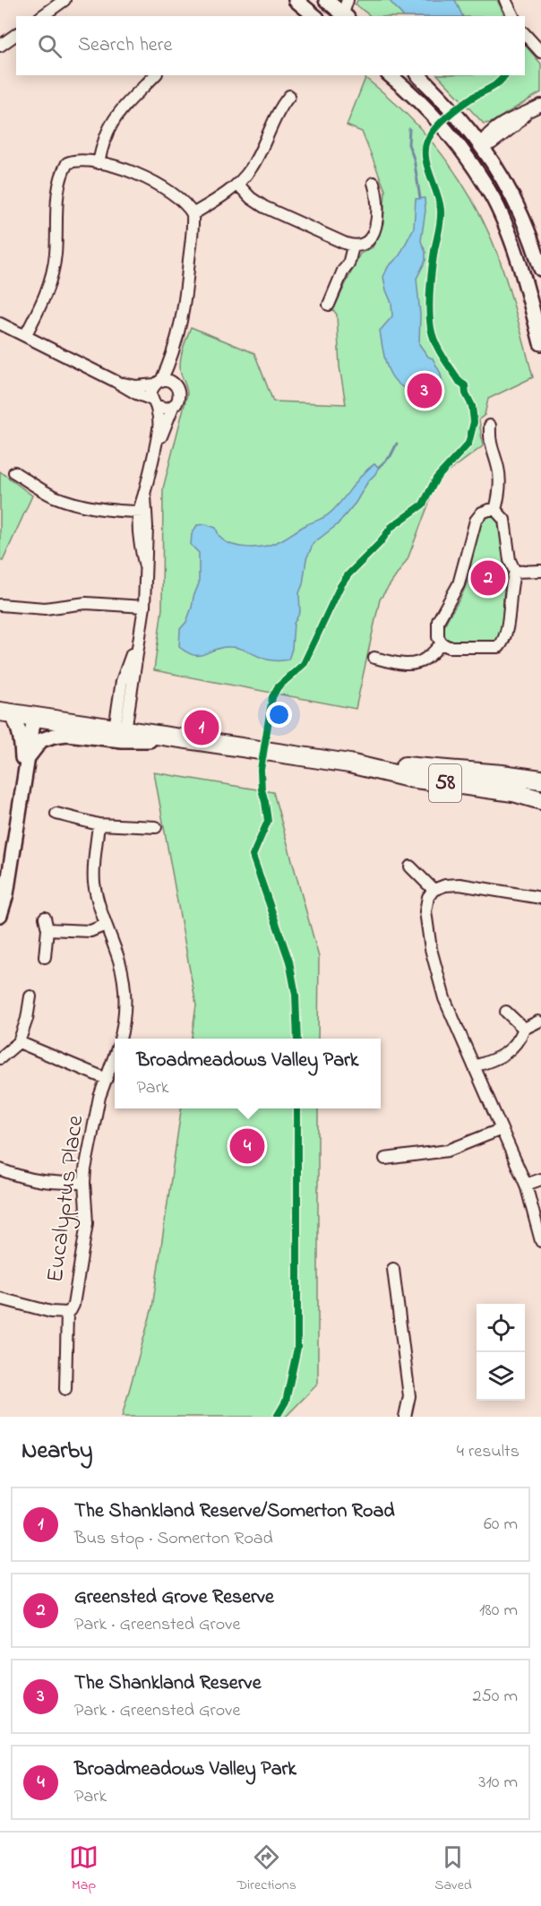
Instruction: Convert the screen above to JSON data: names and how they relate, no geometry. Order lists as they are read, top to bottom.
{
  "streets": {
    "main road": ["58"],
    "street": ["Eucalyptus Place"]
  },
  "page": {
    "search": "Search here",
    "pins": [
      "3",
      "2",
      "1",
      "4"
    ],
    "popup": ["Broadmeadows Valley Park", "Park"],
    "heading": ["Nearby", "4 results"],
    "list": [
      {
        "mark": "1",
        "name": "The Shankland Reserve/Somerton Road",
        "note": "Bus stop · Somerton Road",
        "value": "60 m"
      },
      {
        "mark": "2",
        "name": "Greensted Grove Reserve",
        "note": "Park · Greensted Grove",
        "value": "180 m"
      },
      {
        "mark": "3",
        "name": "The Shankland Reserve",
        "note": "Park · Greensted Grove",
        "value": "250 m"
      },
      {
        "mark": "4",
        "name": "Broadmeadows Valley Park",
        "note": "Park",
        "value": "310 m"
      }
    ],
    "nav": ["Map", "Directions", "Saved"]
  }
}
